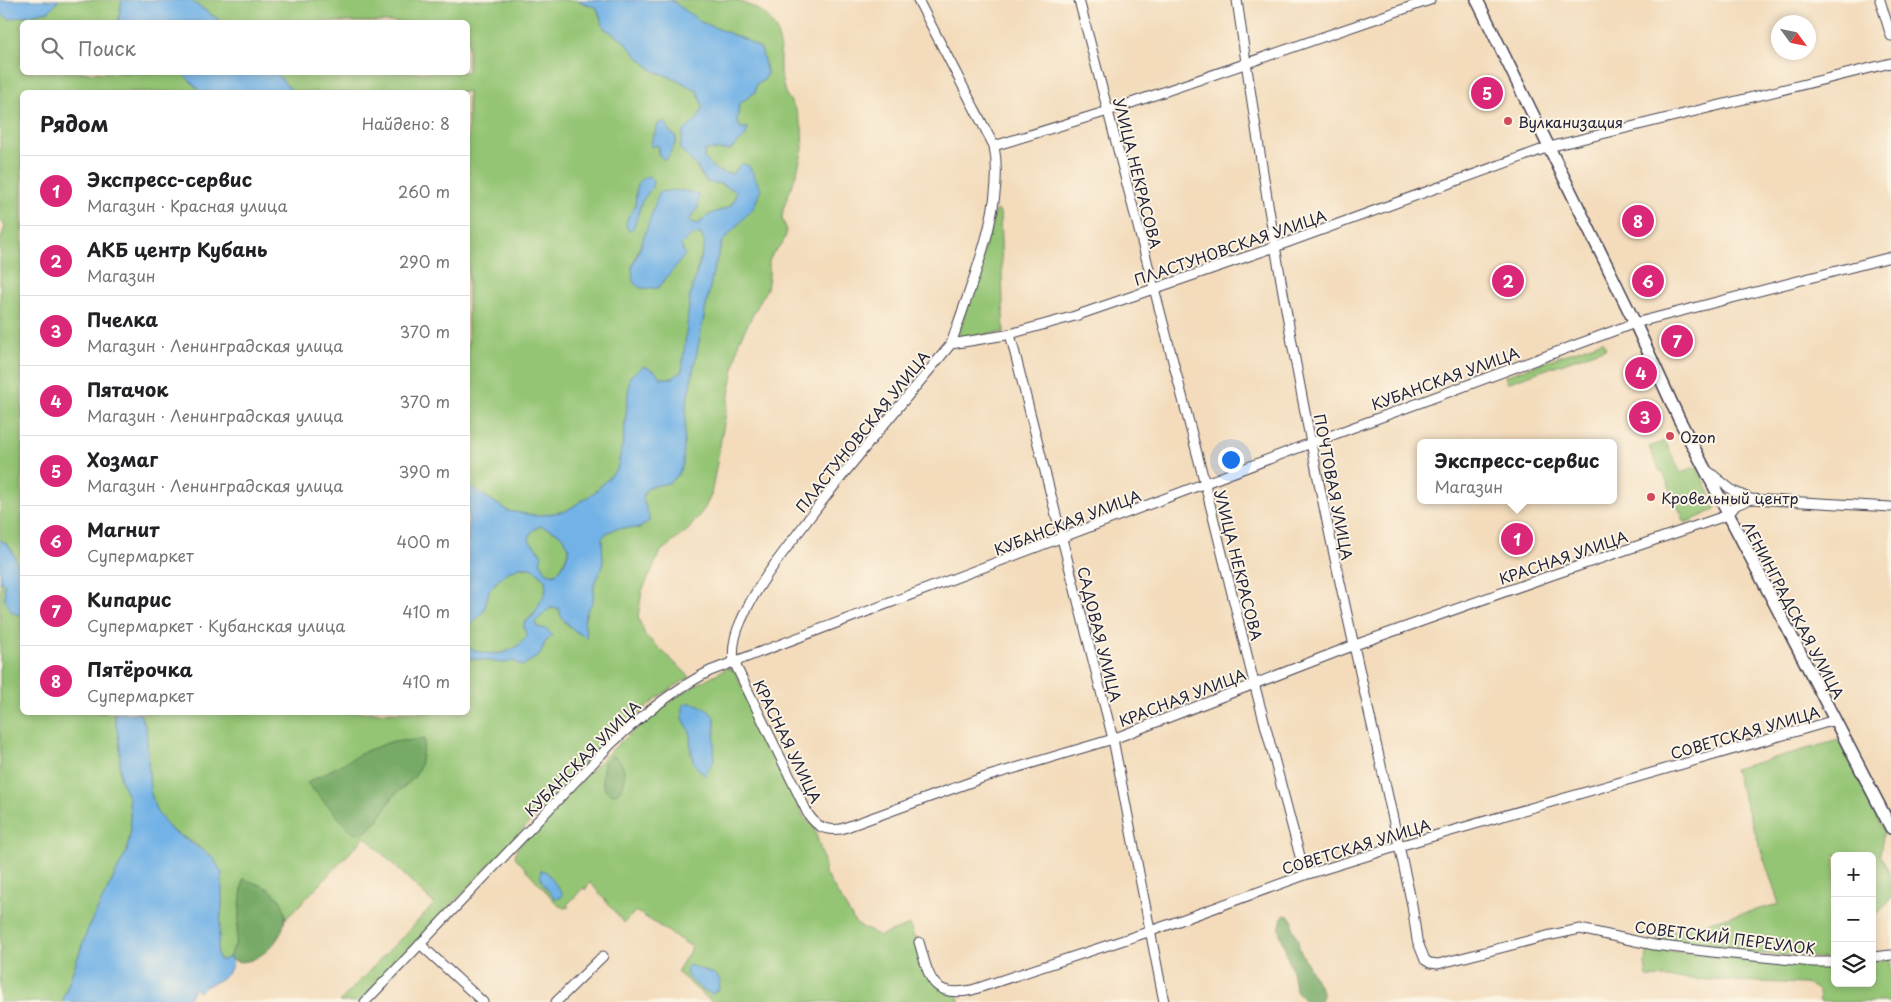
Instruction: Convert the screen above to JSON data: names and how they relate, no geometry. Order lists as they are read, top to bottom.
{
  "streets": {
    "main road": ["ЛЕНИНГРАДСКАЯ УЛИЦА"],
    "street": [
      "УЛИЦА НЕКРАСОВА",
      "ПЛАСТУНОВСКАЯ УЛИЦА",
      "КУБАНСКАЯ УЛИЦА",
      "ПОЧТОВАЯ УЛИЦА",
      "КРАСНАЯ УЛИЦА",
      "САДОВАЯ УЛИЦА",
      "СОВЕТСКАЯ УЛИЦА",
      "СОВЕТСКИЙ ПЕРЕУЛОК"
    ]
  },
  "crossings": [
    ["УЛИЦА НЕКРАСОВА", "ПЛАСТУНОВСКАЯ УЛИЦА"],
    ["УЛИЦА НЕКРАСОВА", "КУБАНСКАЯ УЛИЦА"],
    ["УЛИЦА НЕКРАСОВА", "КРАСНАЯ УЛИЦА"],
    ["УЛИЦА НЕКРАСОВА", "СОВЕТСКАЯ УЛИЦА"],
    ["ПЛАСТУНОВСКАЯ УЛИЦА", "КУБАНСКАЯ УЛИЦА"],
    ["ПЛАСТУНОВСКАЯ УЛИЦА", "ПОЧТОВАЯ УЛИЦА"],
    ["ПЛАСТУНОВСКАЯ УЛИЦА", "КРАСНАЯ УЛИЦА"],
    ["ПЛАСТУНОВСКАЯ УЛИЦА", "ЛЕНИНГРАДСКАЯ УЛИЦА"],
    ["ПЛАСТУНОВСКАЯ УЛИЦА", "САДОВАЯ УЛИЦА"],
    ["КУБАНСКАЯ УЛИЦА", "ПОЧТОВАЯ УЛИЦА"],
    ["КУБАНСКАЯ УЛИЦА", "КРАСНАЯ УЛИЦА"],
    ["КУБАНСКАЯ УЛИЦА", "ЛЕНИНГРАДСКАЯ УЛИЦА"],
    ["КУБАНСКАЯ УЛИЦА", "САДОВАЯ УЛИЦА"],
    ["ПОЧТОВАЯ УЛИЦА", "КРАСНАЯ УЛИЦА"],
    ["ПОЧТОВАЯ УЛИЦА", "СОВЕТСКАЯ УЛИЦА"],
    ["ПОЧТОВАЯ УЛИЦА", "СОВЕТСКИЙ ПЕРЕУЛОК"],
    ["КРАСНАЯ УЛИЦА", "ЛЕНИНГРАДСКАЯ УЛИЦА"],
    ["КРАСНАЯ УЛИЦА", "САДОВАЯ УЛИЦА"],
    ["ЛЕНИНГРАДСКАЯ УЛИЦА", "СОВЕТСКАЯ УЛИЦА"],
    ["САДОВАЯ УЛИЦА", "СОВЕТСКАЯ УЛИЦА"]
  ],
  "places": ["Вулканизация", "Ozon", "Кровельный центр"],
  "north": "bottom right",
  "page": {
    "search": "Поиск",
    "pins": [
      "5",
      "8",
      "2",
      "6",
      "7",
      "4",
      "3",
      "1"
    ],
    "heading": ["Рядом", "Найдено: 8"],
    "list": [
      {
        "mark": "1",
        "name": "Экспресс-сервис",
        "note": "Магазин · Красная улица",
        "value": "260 m"
      },
      {
        "mark": "2",
        "name": "АКБ центр Кубань",
        "note": "Магазин",
        "value": "290 m"
      },
      {
        "mark": "3",
        "name": "Пчелка",
        "note": "Магазин · Ленинградская улица",
        "value": "370 m"
      },
      {
        "mark": "4",
        "name": "Пятачок",
        "note": "Магазин · Ленинградская улица",
        "value": "370 m"
      },
      {
        "mark": "5",
        "name": "Хозмаг",
        "note": "Магазин · Ленинградская улица",
        "value": "390 m"
      },
      {
        "mark": "6",
        "name": "Магнит",
        "note": "Супермаркет",
        "value": "400 m"
      },
      {
        "mark": "7",
        "name": "Кипарис",
        "note": "Супермаркет · Кубанская улица",
        "value": "410 m"
      },
      {
        "mark": "8",
        "name": "Пятёрочка",
        "note": "Супермаркет",
        "value": "410 m"
      }
    ],
    "popup": ["Экспресс-сервис", "Магазин"],
    "map_buttons": ["+", "−"]
  }
}
